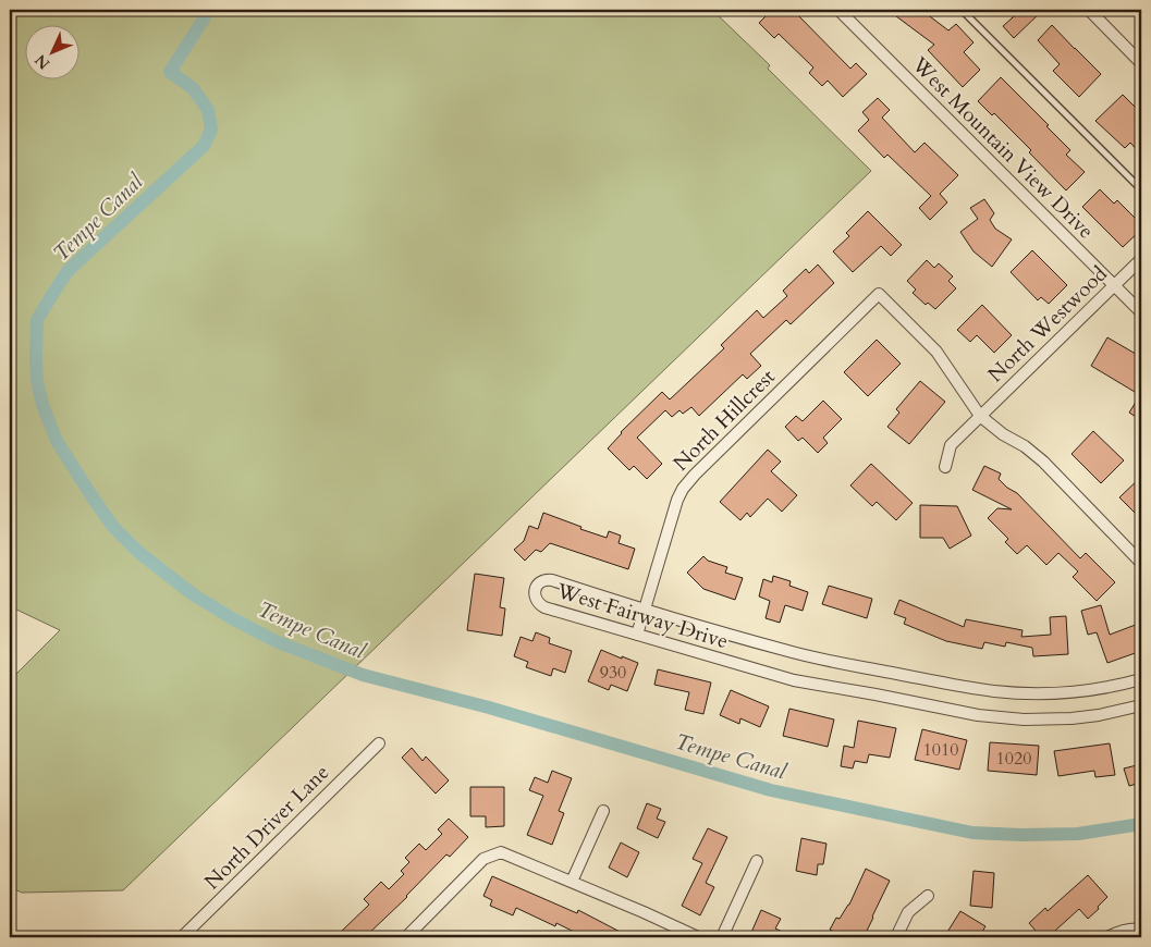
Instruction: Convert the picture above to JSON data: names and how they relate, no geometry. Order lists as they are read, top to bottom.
{
  "streets": {
    "street": [
      "West Mountain View Drive",
      "North Westwood",
      "North Hillcrest",
      "West Fairway Drive",
      "North Driver Lane"
    ]
  },
  "crossings": [
    ["West Mountain View Drive", "North Westwood"],
    ["North Westwood", "North Hillcrest"],
    ["North Hillcrest", "West Fairway Drive"]
  ],
  "water": ["Tempe Canal"],
  "house_numbers": ["930", "1010", "1020"],
  "north": "bottom left"
}
